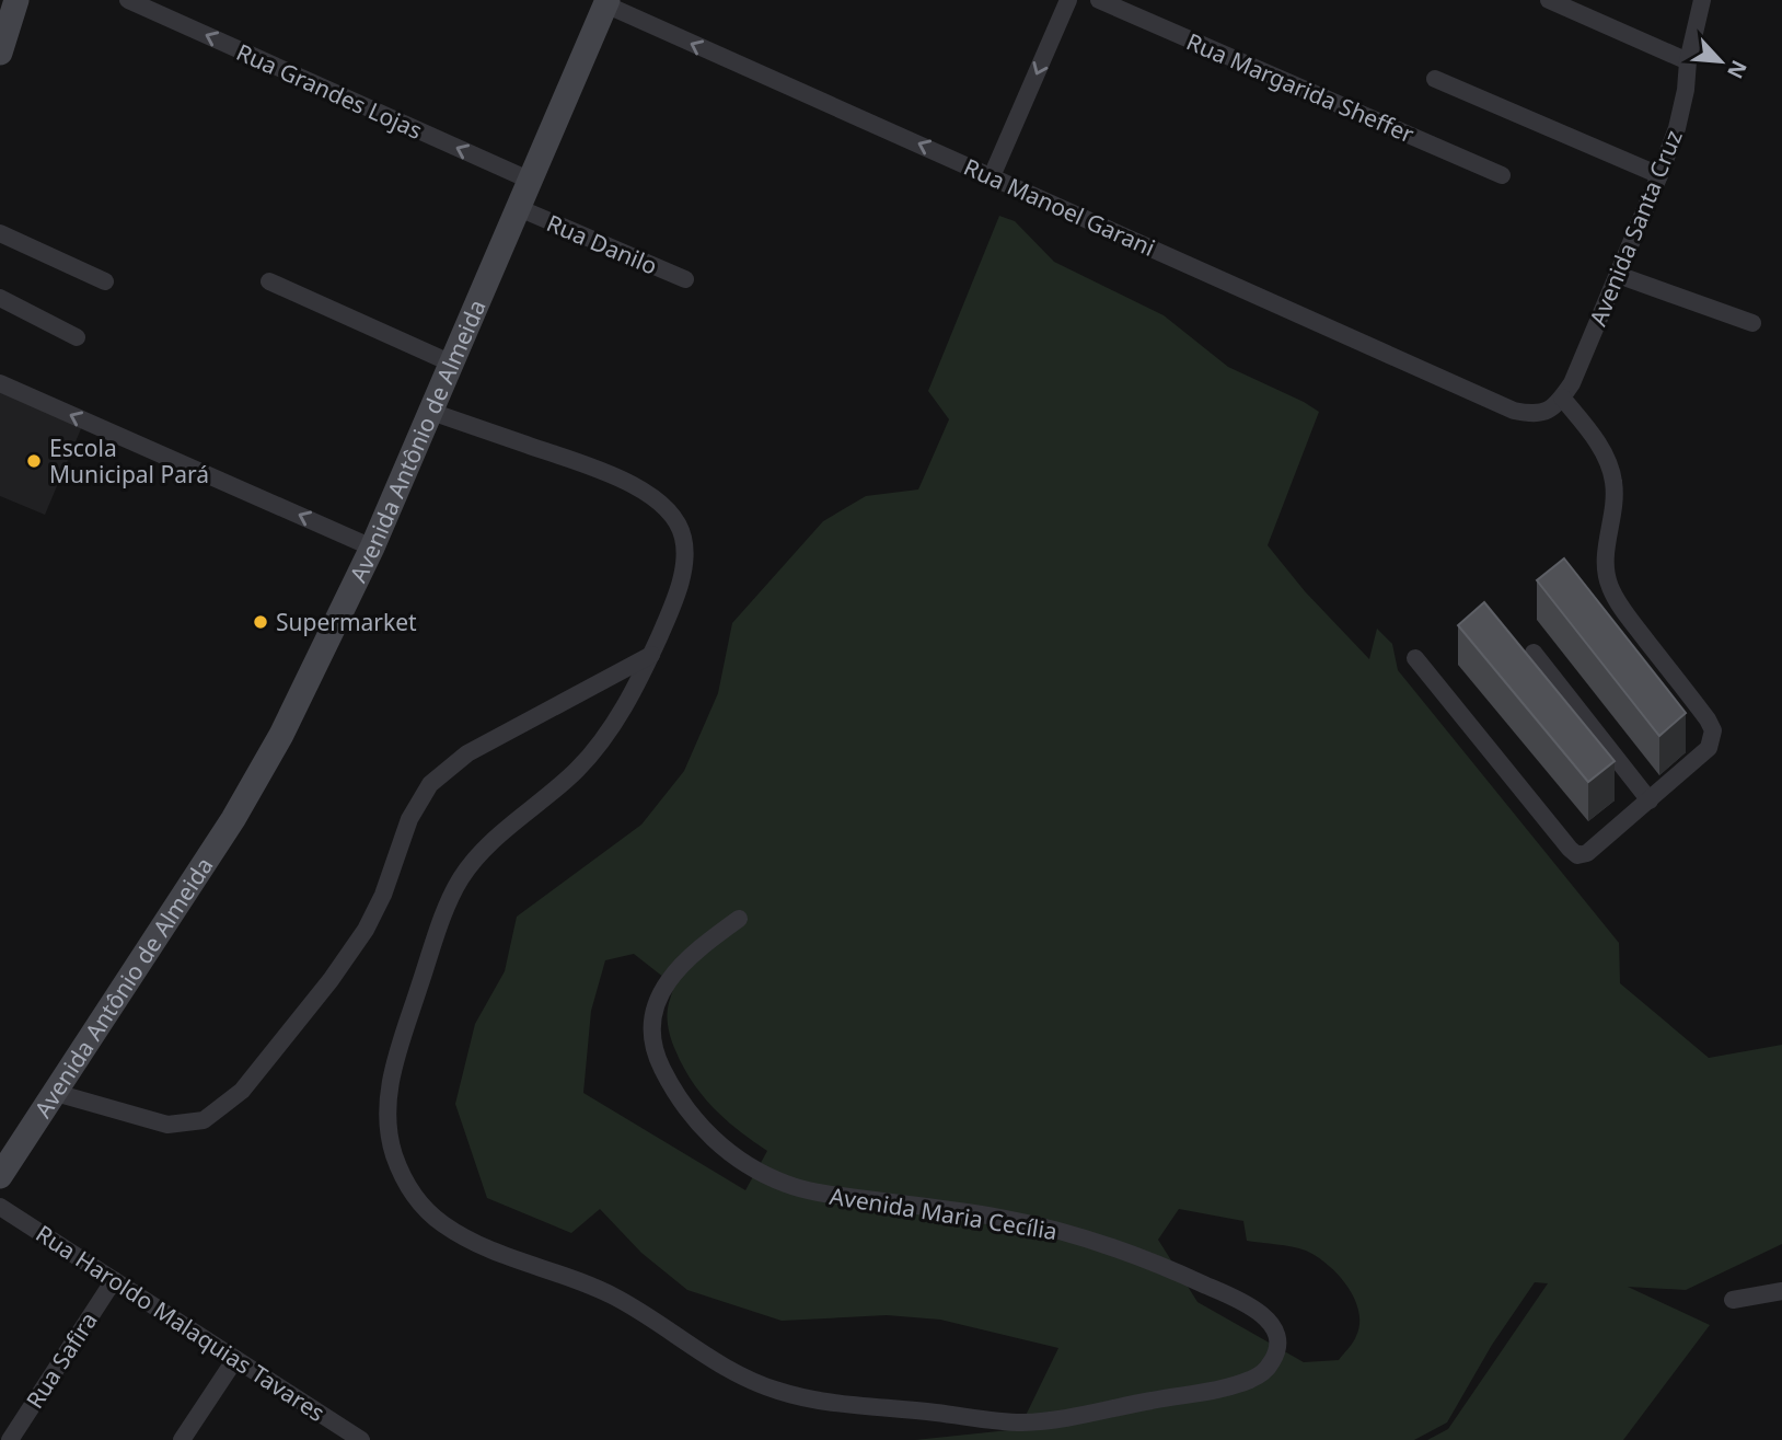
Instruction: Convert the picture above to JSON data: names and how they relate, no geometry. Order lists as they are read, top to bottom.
{
  "streets": {
    "street": [
      "Rua Margarida Sheffer",
      "Rua Grandes Lojas",
      "Rua Manoel Garani",
      "Avenida Santa Cruz",
      "Rua Danilo",
      "Avenida Antônio de Almeida",
      "Avenida Maria Cecília",
      "Rua Haroldo Malaquias Tavares",
      "Rua Safira"
    ]
  },
  "crossings": [
    ["Rua Grandes Lojas", "Avenida Antônio de Almeida"],
    ["Rua Manoel Garani", "Avenida Santa Cruz"],
    ["Rua Manoel Garani", "Avenida Antônio de Almeida"],
    ["Rua Danilo", "Avenida Antônio de Almeida"],
    ["Avenida Antônio de Almeida", "Avenida Maria Cecília"],
    ["Rua Haroldo Malaquias Tavares", "Rua Safira"]
  ],
  "one_way": ["Rua Grandes Lojas", "Rua Manoel Garani"],
  "places": ["Escola Municipal Pará", "Supermarket"],
  "north": "bottom right"
}
